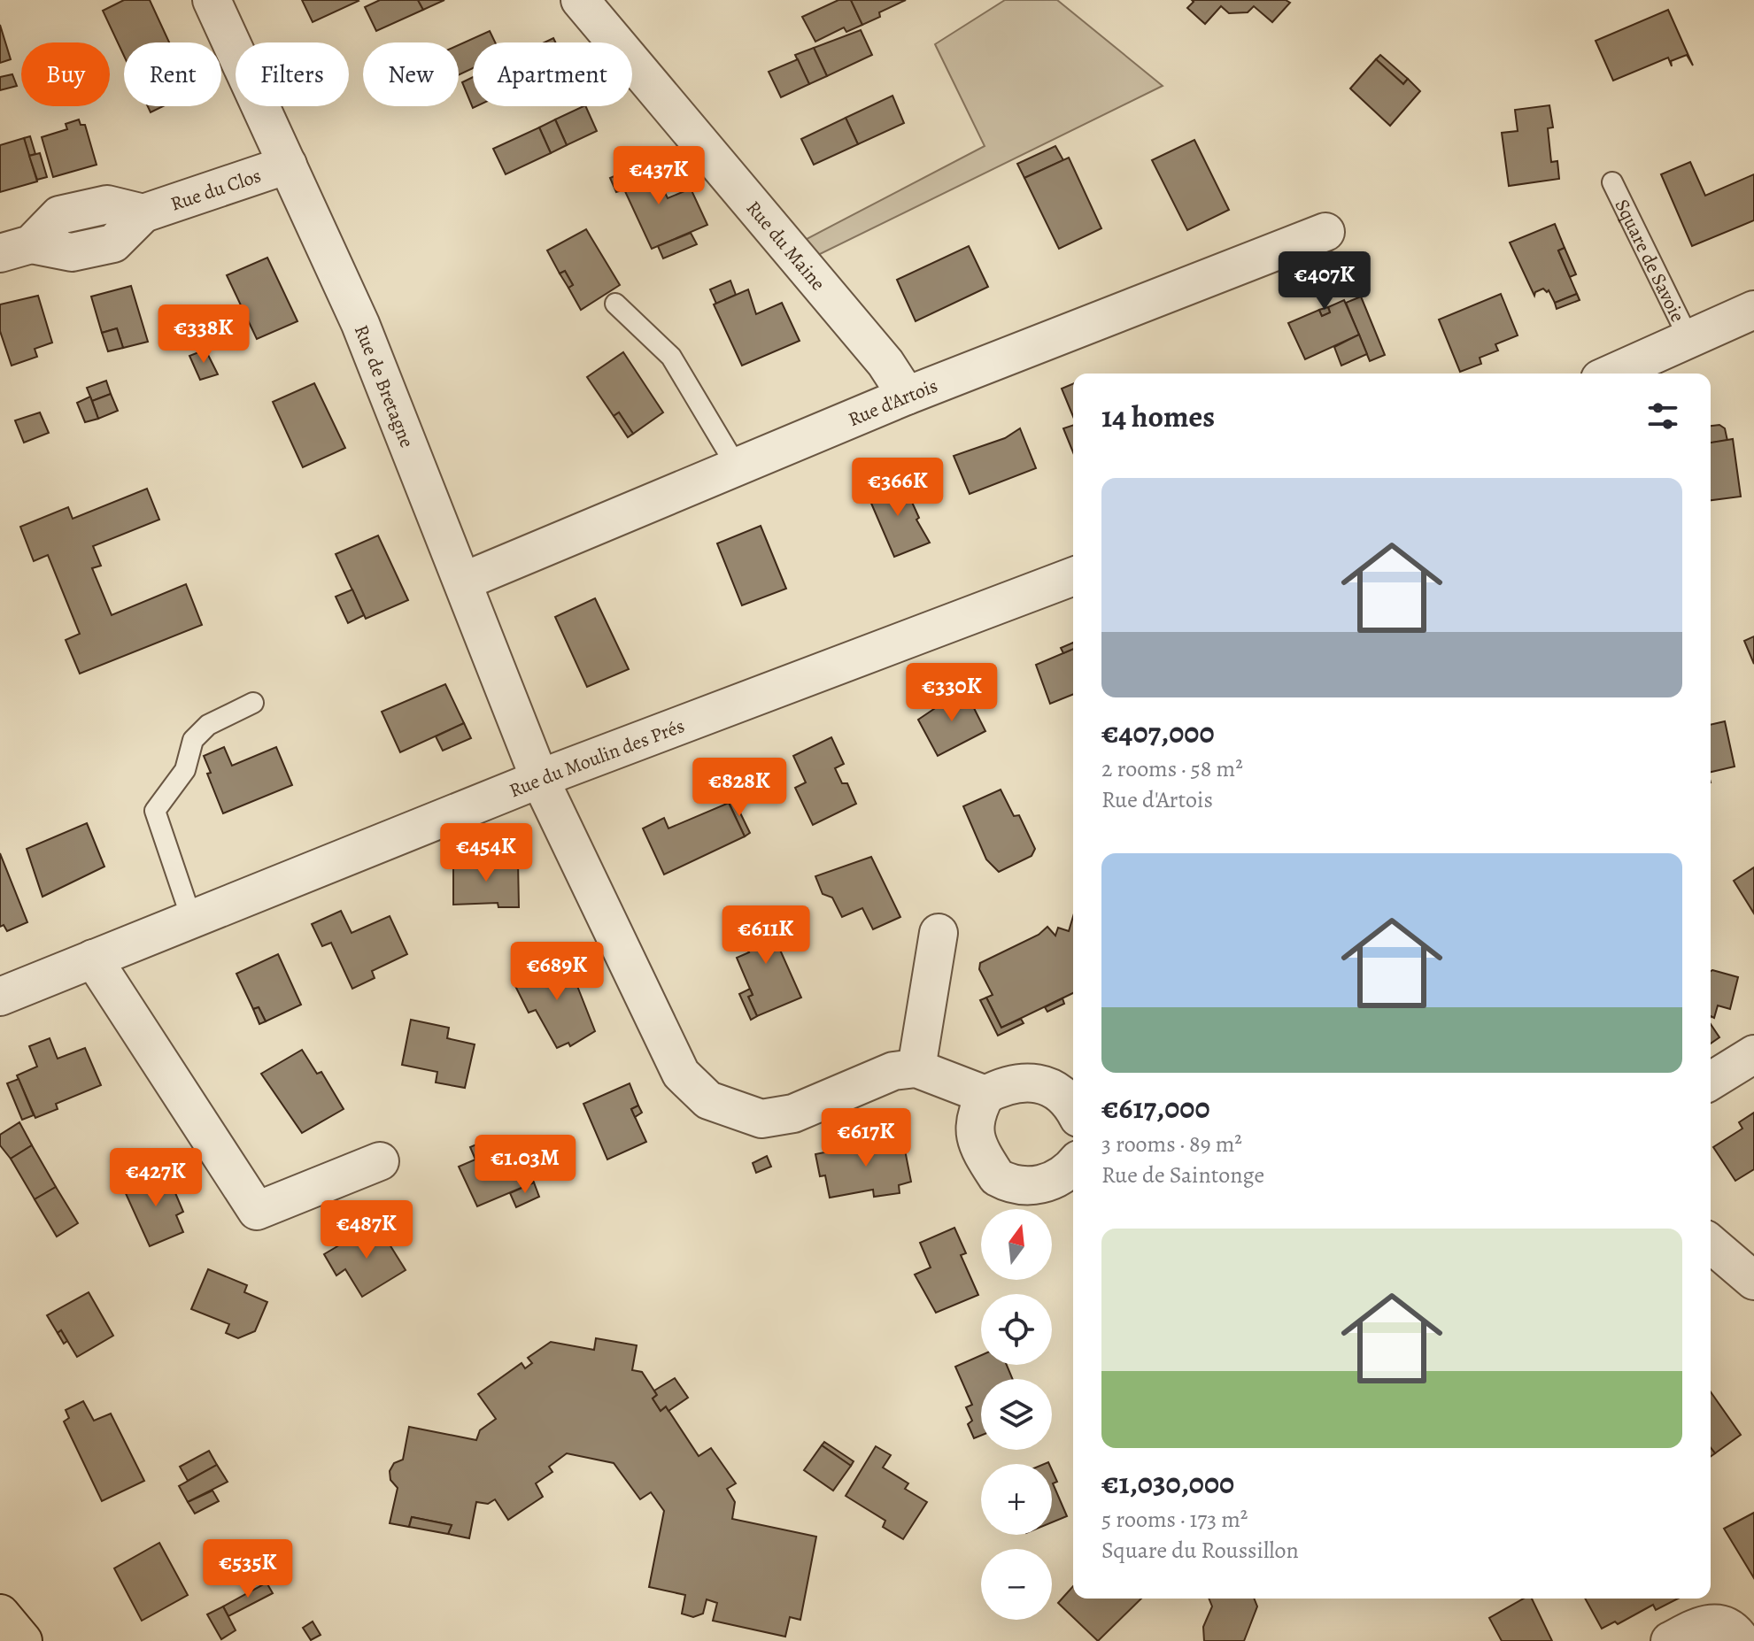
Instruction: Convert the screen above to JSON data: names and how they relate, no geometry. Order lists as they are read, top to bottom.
{
  "streets": {
    "street": [
      "Rue du Clos",
      "Rue du Maine",
      "Rue de Bretagne",
      "Rue d'Artois",
      "Rue du Moulin des Prés"
    ],
    "lane": ["Square de Savoie"]
  },
  "crossings": [
    ["Rue du Clos", "Rue de Bretagne"],
    ["Rue du Maine", "Rue d'Artois"],
    ["Rue de Bretagne", "Rue d'Artois"],
    ["Rue de Bretagne", "Rue du Moulin des Prés"]
  ],
  "north": "top",
  "page": {
    "chip": [
      "Buy",
      "Rent",
      "Filters",
      "New",
      "Apartment"
    ],
    "price": [
      "€437K",
      "€407K",
      "€338K",
      "€366K",
      "€330K",
      "€828K",
      "€454K",
      "€611K",
      "€689K",
      "€617K",
      "€1.03M",
      "€427K",
      "€487K",
      "€535K"
    ],
    "heading": "14 homes",
    "list": [
      {
        "name": "€407,000",
        "note": "2 rooms · 58 m² · Rue d'Artois"
      },
      {
        "name": "€617,000",
        "note": "3 rooms · 89 m² · Rue de Saintonge"
      },
      {
        "name": "€1,030,000",
        "note": "5 rooms · 173 m² · Square du Roussillon"
      }
    ],
    "map_buttons": ["+", "−"]
  }
}
